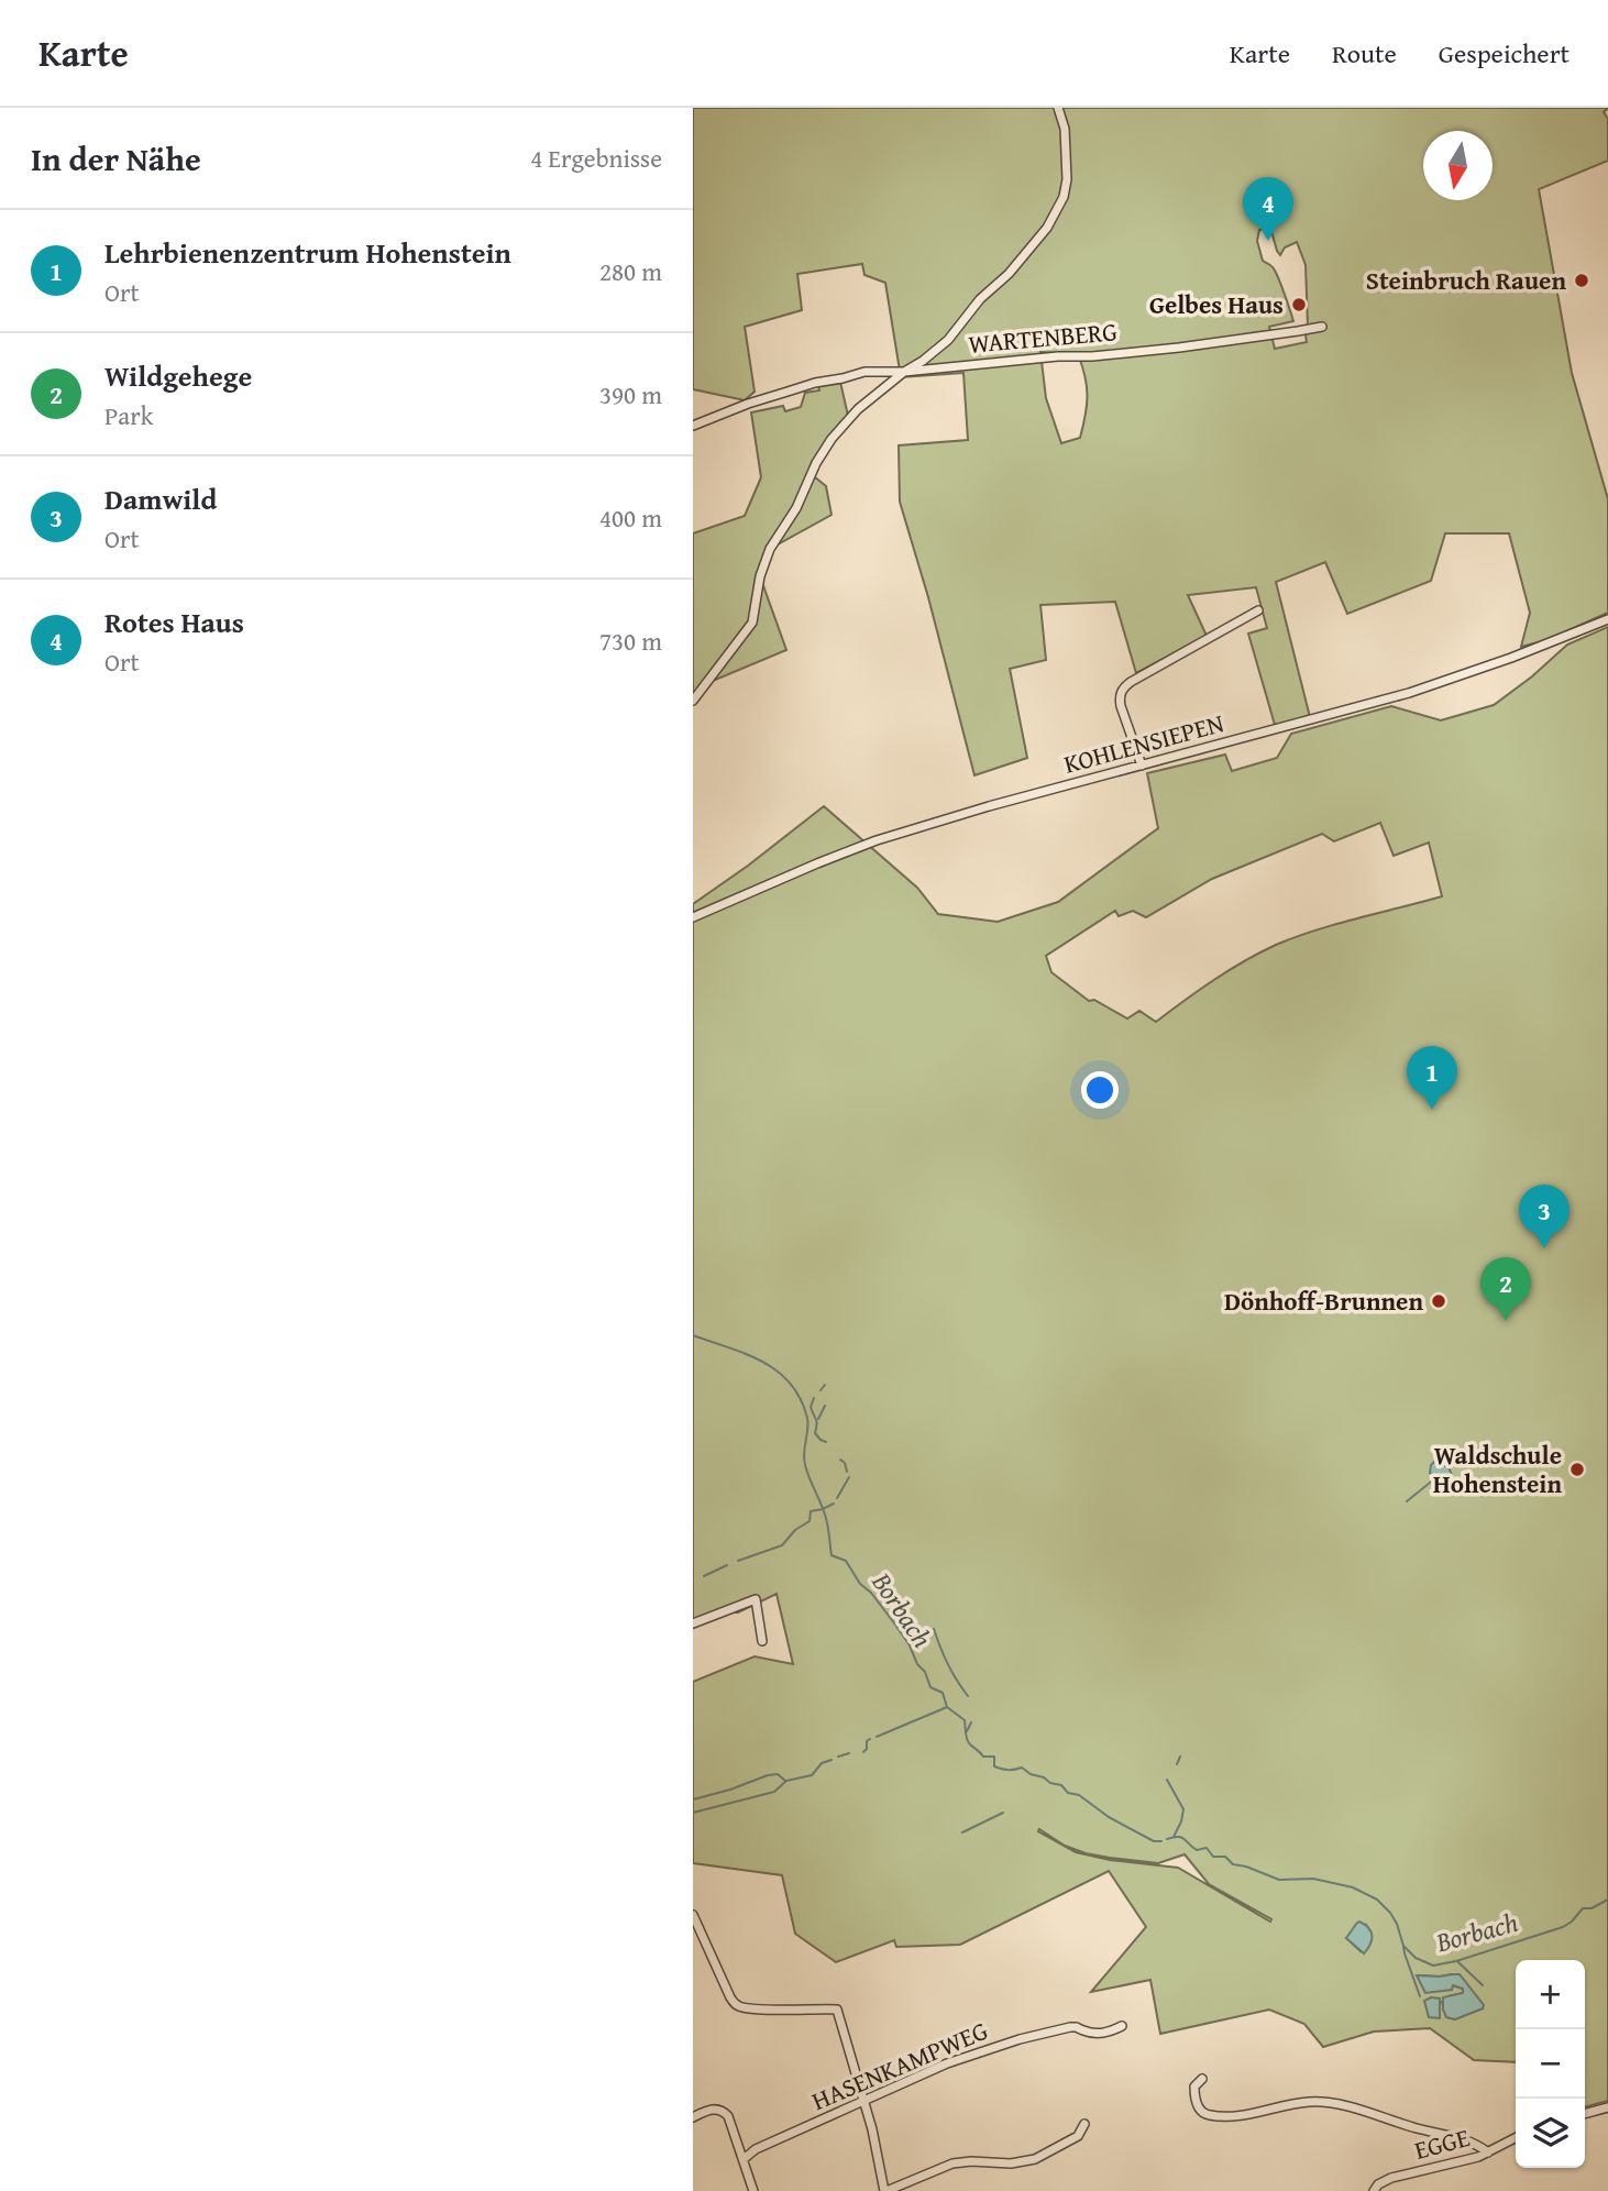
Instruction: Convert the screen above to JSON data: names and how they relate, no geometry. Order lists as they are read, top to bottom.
{
  "streets": {
    "street": [
      "WARTENBERG",
      "KOHLENSIEPEN",
      "HASENKAMPWEG",
      "EGGE"
    ]
  },
  "water": ["Borbach"],
  "places": [
    "Steinbruch Rauen",
    "Gelbes Haus",
    "Dönhoff-Brunnen",
    "Waldschule Hohenstein"
  ],
  "north": "bottom",
  "page": {
    "header": "Karte",
    "nav": ["Karte", "Route", "Gespeichert"],
    "heading": ["In der Nähe", "4 Ergebnisse"],
    "pins": [
      "4",
      "1",
      "3",
      "2"
    ],
    "list": [
      {
        "mark": "1",
        "name": "Lehrbienenzentrum Hohenstein",
        "note": "Ort",
        "value": "280 m"
      },
      {
        "mark": "2",
        "name": "Wildgehege",
        "note": "Park",
        "value": "390 m"
      },
      {
        "mark": "3",
        "name": "Damwild",
        "note": "Ort",
        "value": "400 m"
      },
      {
        "mark": "4",
        "name": "Rotes Haus",
        "note": "Ort",
        "value": "730 m"
      }
    ],
    "map_buttons": ["+", "−"]
  }
}
